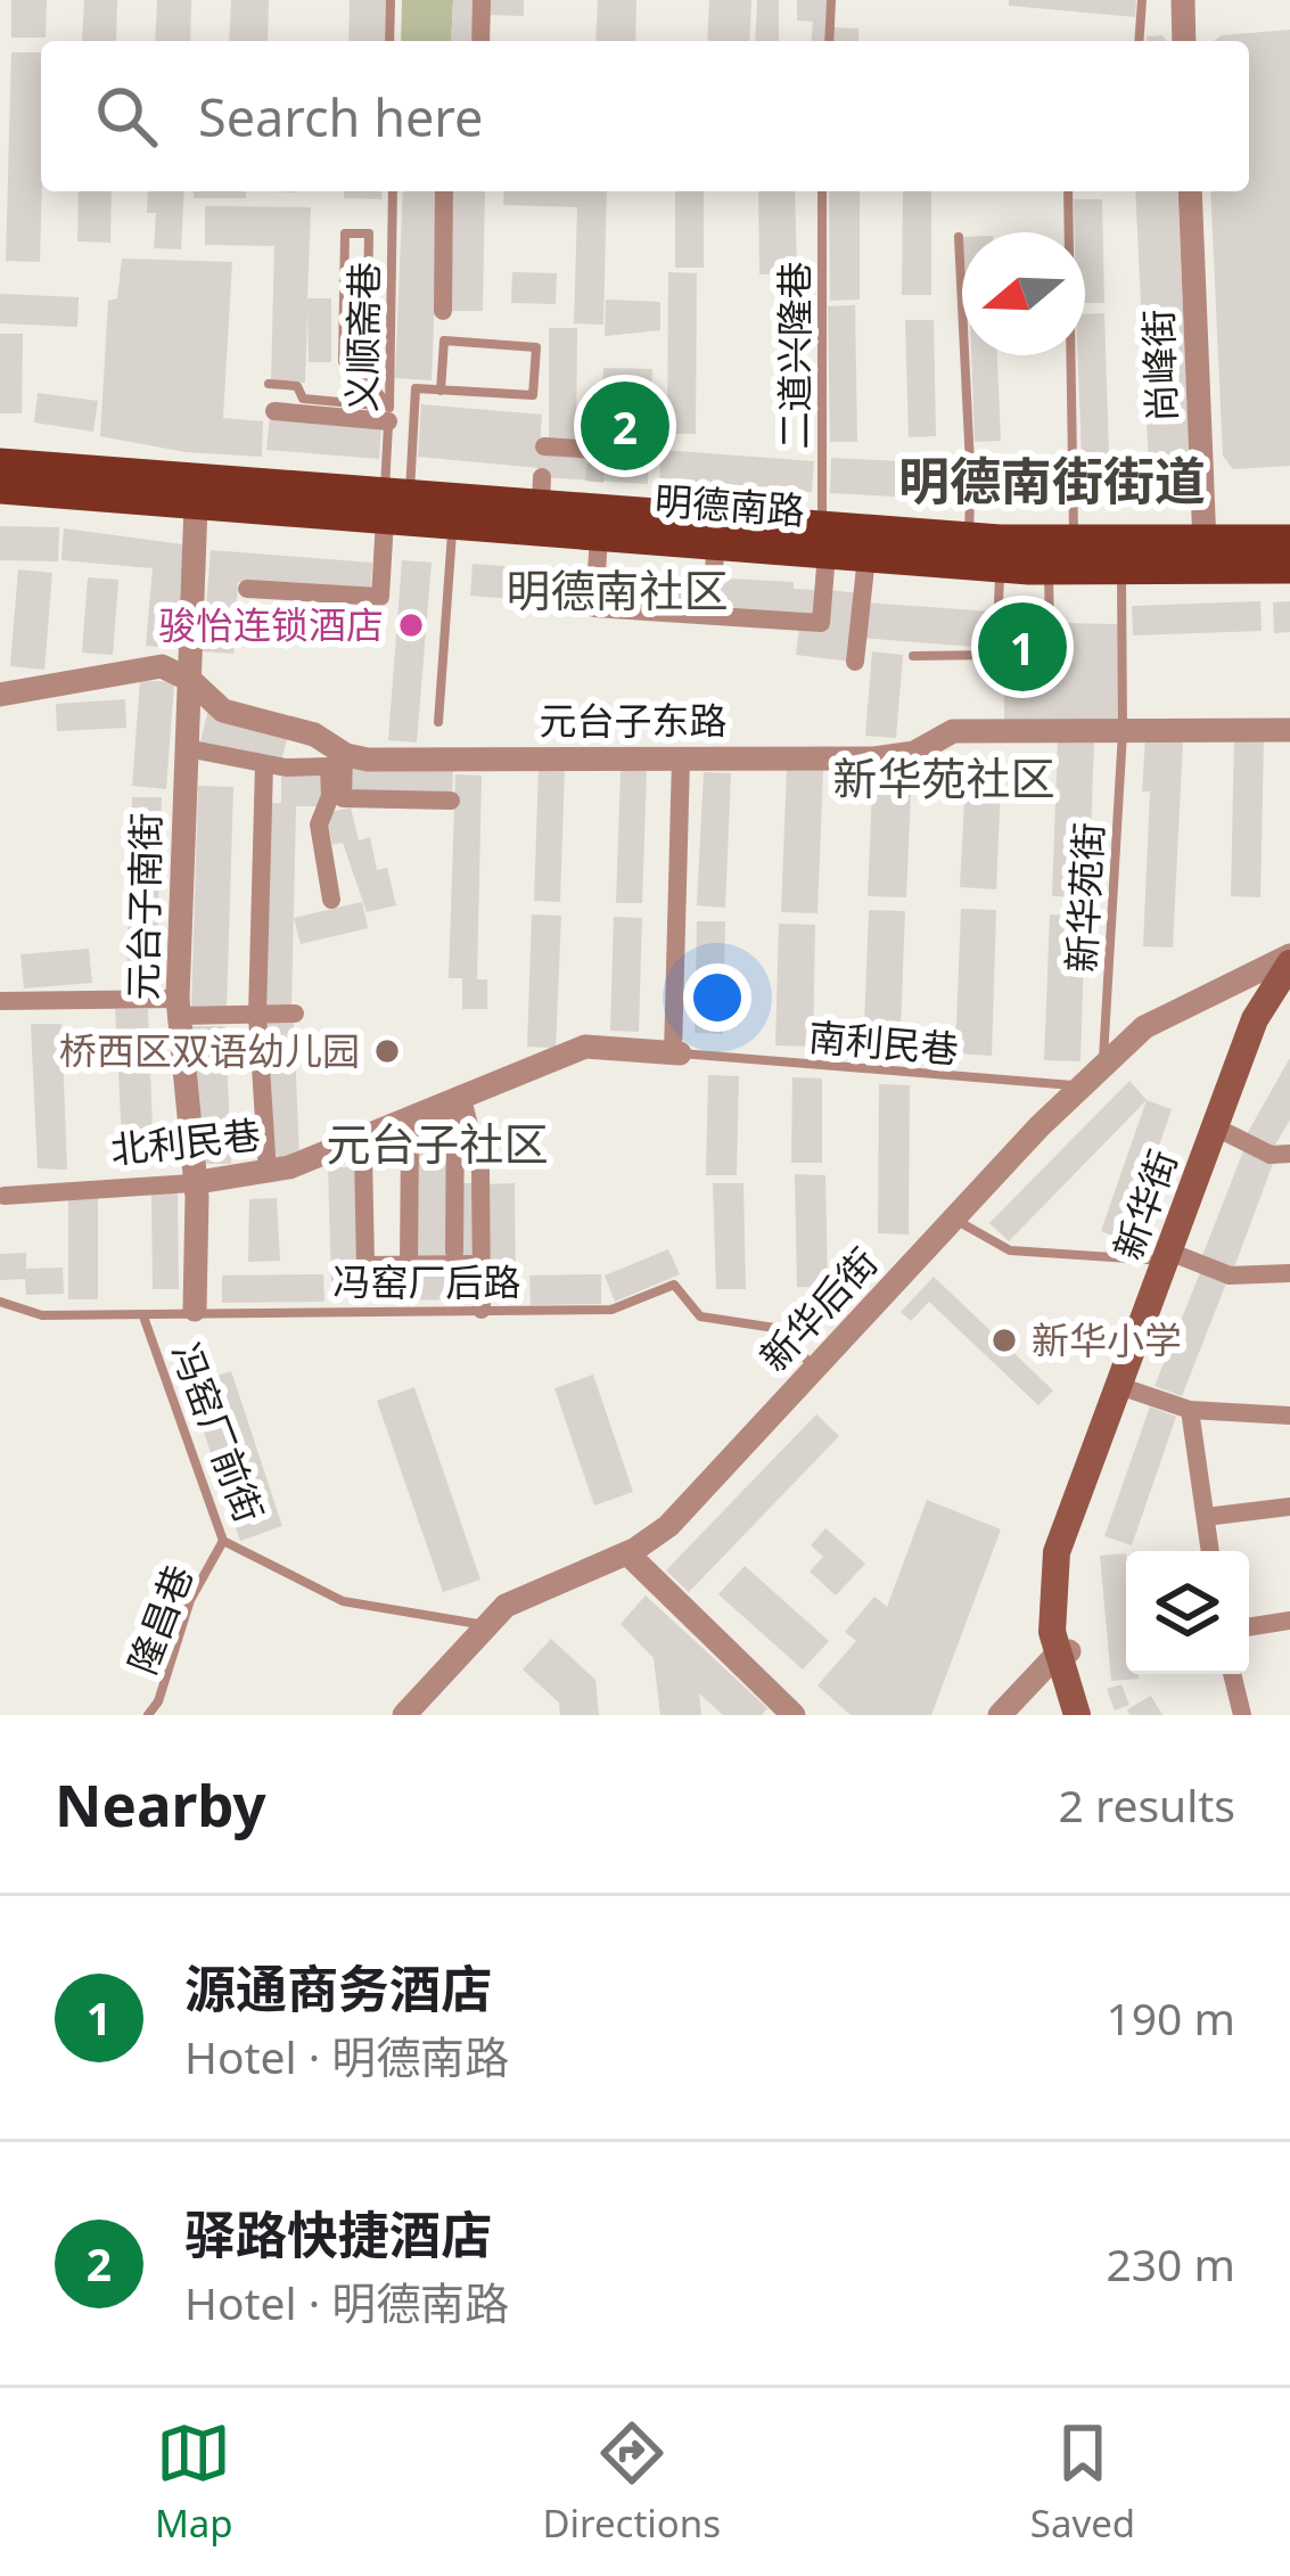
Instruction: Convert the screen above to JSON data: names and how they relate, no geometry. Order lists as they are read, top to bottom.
{
  "streets": {
    "main road": ["明德南路", "新华街"],
    "street": [
      "尚峰街",
      "元台子东路",
      "元台子南街",
      "北利民巷",
      "新华后街"
    ],
    "lane": [
      "义顺斋巷",
      "二道兴隆巷",
      "新华苑街",
      "南利民巷",
      "冯窑厂后路",
      "冯窑厂前街",
      "隆昌巷"
    ]
  },
  "crossings": [
    ["义顺斋巷", "明德南路"],
    ["二道兴隆巷", "明德南路"],
    ["尚峰街", "明德南路"],
    ["明德南路", "新华苑街"],
    ["明德南路", "元台子南街"],
    ["元台子东路", "新华苑街"],
    ["元台子东路", "元台子南街"],
    ["新华苑街", "新华后街"],
    ["元台子南街", "北利民巷"],
    ["元台子南街", "冯窑厂后路"],
    ["南利民巷", "北利民巷"],
    ["南利民巷", "新华后街"],
    ["新华街", "新华后街"],
    ["冯窑厂后路", "新华后街"],
    ["冯窑厂后路", "冯窑厂前街"],
    ["新华后街", "冯窑厂前街"],
    ["冯窑厂前街", "隆昌巷"]
  ],
  "districts": [
    "明德南街街道",
    "明德南社区",
    "新华苑社区",
    "元台子社区"
  ],
  "places": ["骏怡连锁酒店", "桥西区双语幼儿园", "新华小学"],
  "north": "left",
  "page": {
    "search": "Search here",
    "pins": ["2", "1"],
    "heading": ["Nearby", "2 results"],
    "list": [
      {
        "mark": "1",
        "name": "源通商务酒店",
        "note": "Hotel · 明德南路",
        "value": "190 m"
      },
      {
        "mark": "2",
        "name": "驿路快捷酒店",
        "note": "Hotel · 明德南路",
        "value": "230 m"
      }
    ],
    "nav": ["Map", "Directions", "Saved"]
  }
}
